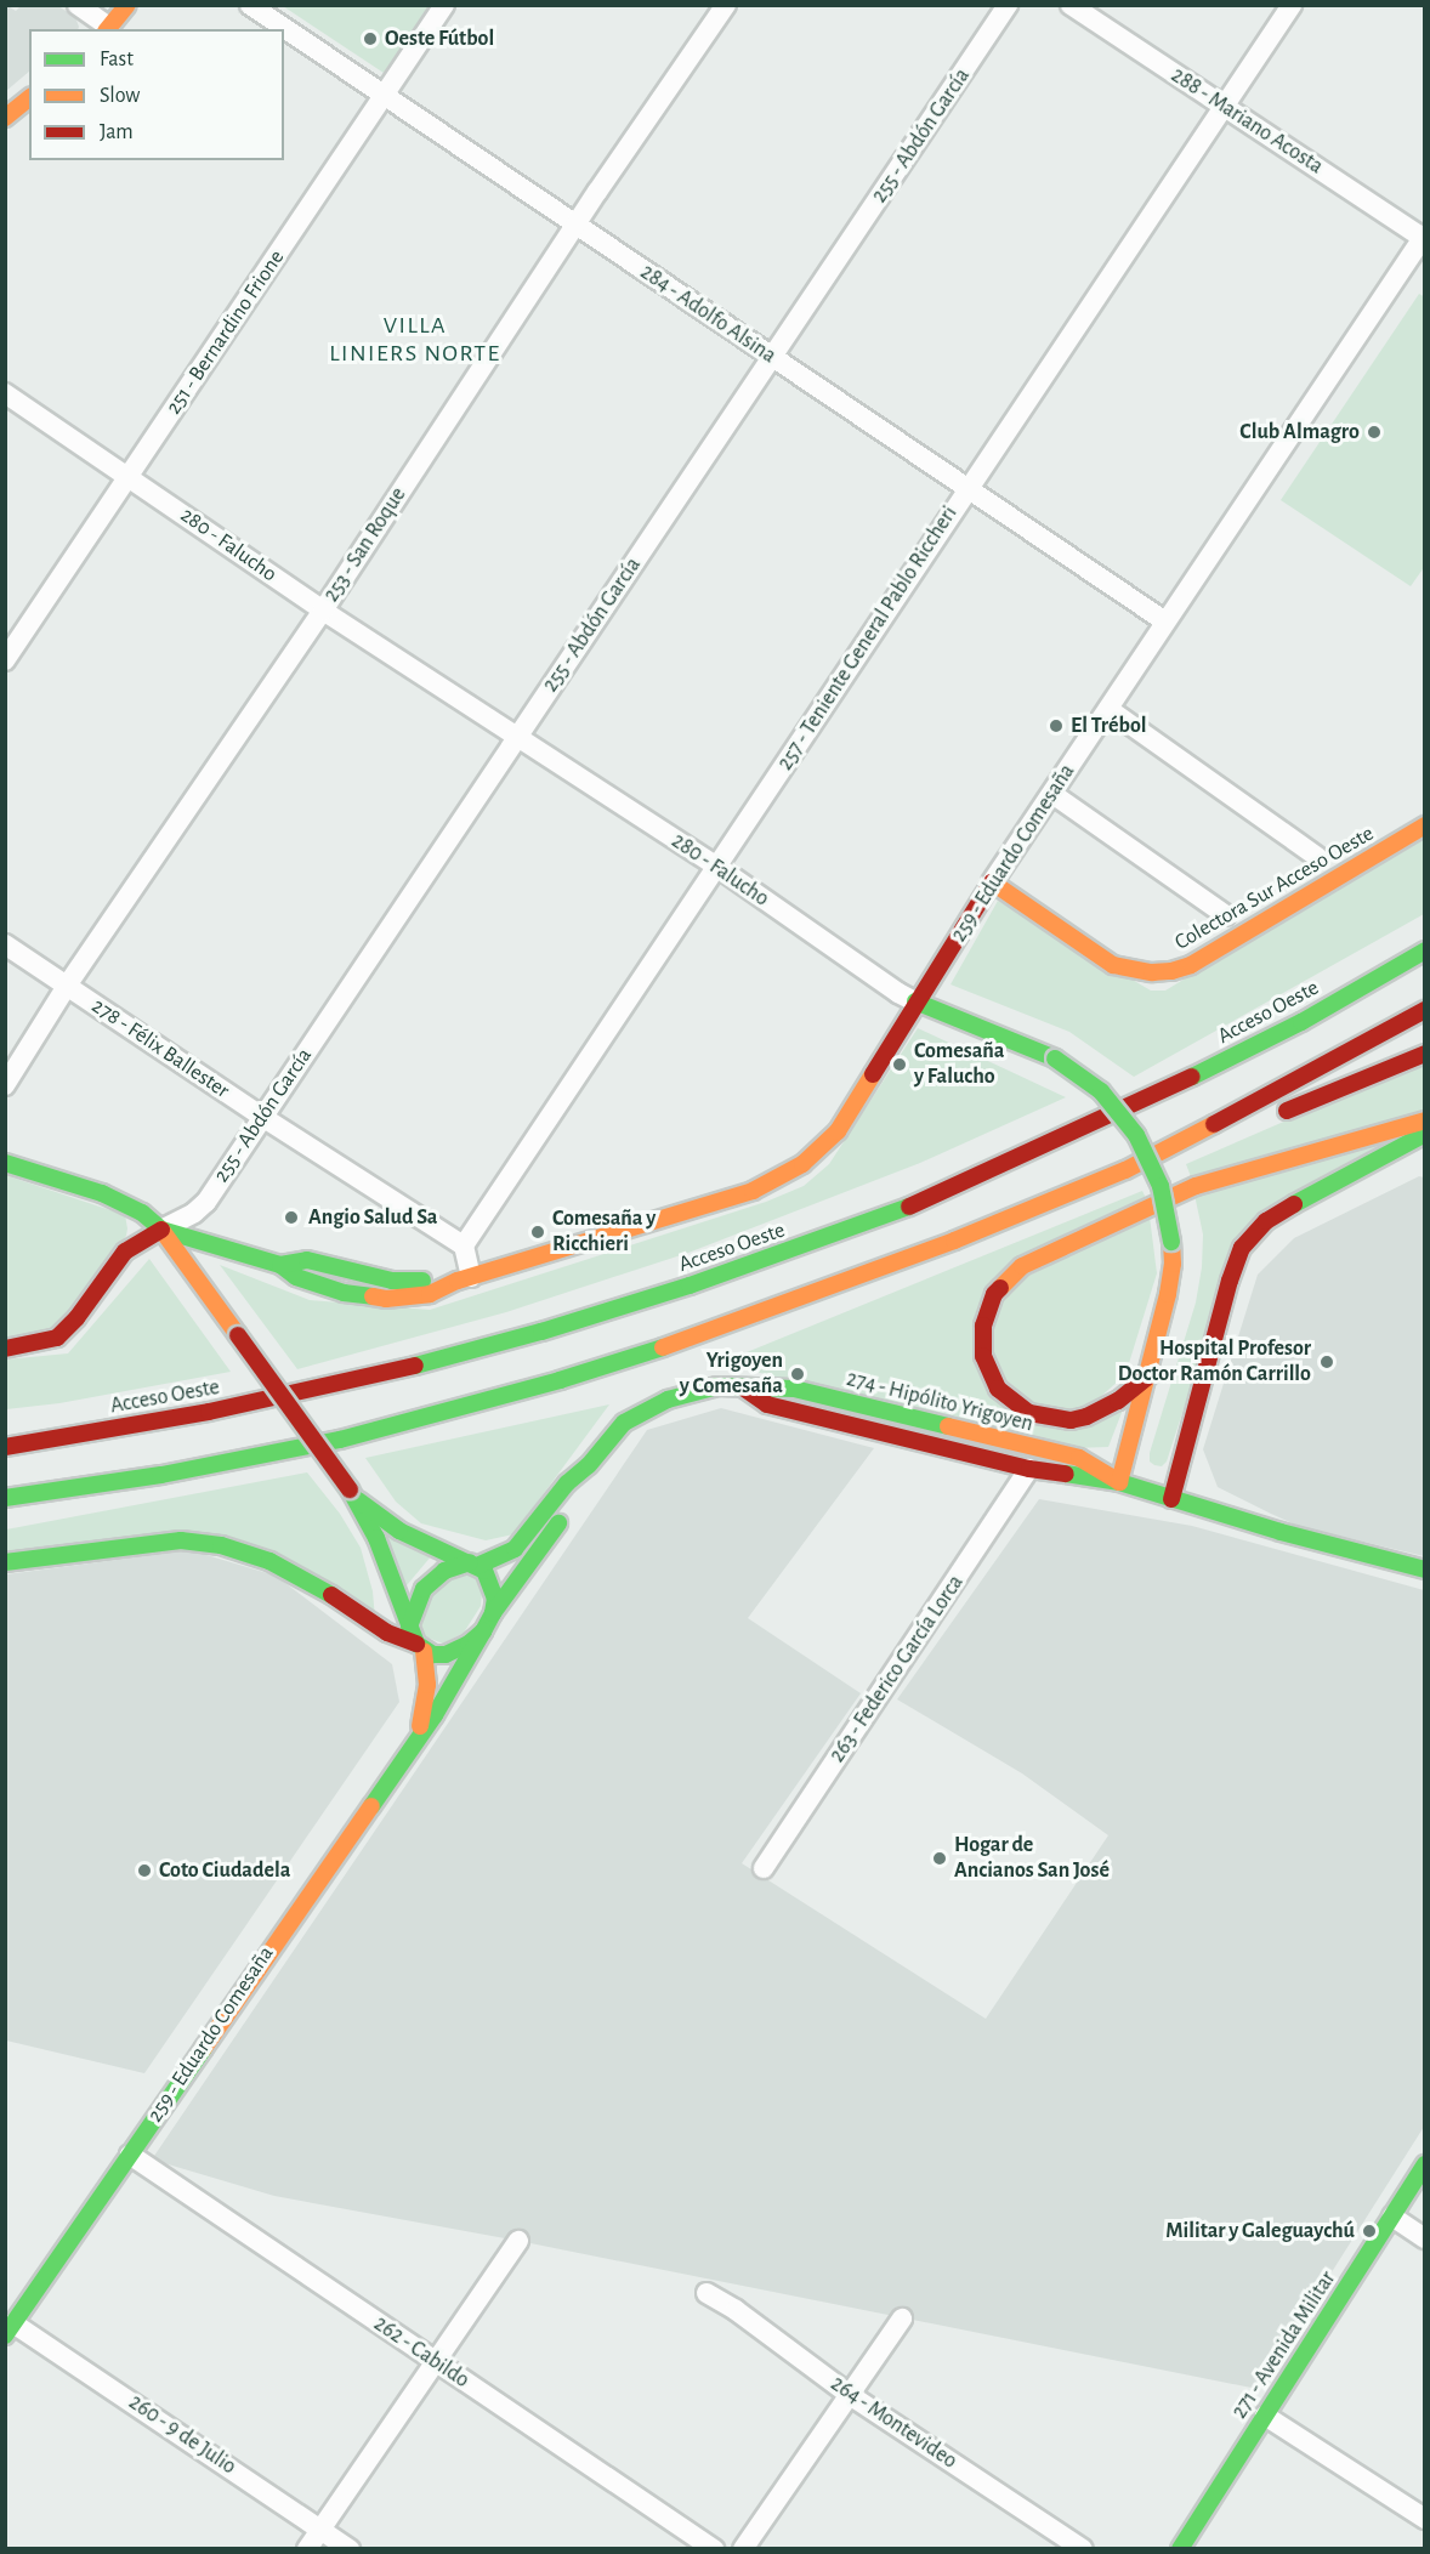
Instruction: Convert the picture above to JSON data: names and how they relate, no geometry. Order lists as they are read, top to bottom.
{
  "streets": {
    "main road": [
      "280 - Falucho",
      "259 - Eduardo Comesaña",
      "Colectora Sur Acceso Oeste",
      "Acceso Oeste",
      "274 - Hipólito Yrigoyen",
      "271 - Avenida Militar"
    ],
    "street": [
      "288 - Mariano Acosta",
      "255 - Abdón García",
      "284 - Adolfo Alsina",
      "251 - Bernardino Frione",
      "253 - San Roque",
      "257 - Teniente General Pablo Riccheri",
      "278 - Félix Ballester",
      "263 - Federico García Lorca",
      "262 - Cabildo",
      "264 - Montevideo",
      "260 - 9 de Julio"
    ]
  },
  "crossings": [
    ["288 - Mariano Acosta", "257 - Teniente General Pablo Riccheri"],
    ["288 - Mariano Acosta", "259 - Eduardo Comesaña"],
    ["255 - Abdón García", "284 - Adolfo Alsina"],
    ["255 - Abdón García", "280 - Falucho"],
    ["255 - Abdón García", "278 - Félix Ballester"],
    ["284 - Adolfo Alsina", "251 - Bernardino Frione"],
    ["284 - Adolfo Alsina", "253 - San Roque"],
    ["284 - Adolfo Alsina", "257 - Teniente General Pablo Riccheri"],
    ["284 - Adolfo Alsina", "259 - Eduardo Comesaña"],
    ["251 - Bernardino Frione", "280 - Falucho"],
    ["280 - Falucho", "253 - San Roque"],
    ["280 - Falucho", "257 - Teniente General Pablo Riccheri"],
    ["280 - Falucho", "259 - Eduardo Comesaña"],
    ["280 - Falucho", "274 - Hipólito Yrigoyen"],
    ["253 - San Roque", "278 - Félix Ballester"],
    ["257 - Teniente General Pablo Riccheri", "278 - Félix Ballester"],
    ["259 - Eduardo Comesaña", "Colectora Sur Acceso Oeste"],
    ["259 - Eduardo Comesaña", "262 - Cabildo"],
    ["259 - Eduardo Comesaña", "260 - 9 de Julio"],
    ["274 - Hipólito Yrigoyen", "263 - Federico García Lorca"]
  ],
  "districts": ["VILLA LINIERS NORTE"],
  "places": [
    "Oeste Fútbol",
    "Club Almagro",
    "El Trébol",
    "Comesaña y Falucho",
    "Angio Salud Sa",
    "Comesaña y Ricchieri",
    "Hospital Profesor Doctor Ramón Carrillo",
    "Yrigoyen y Comesaña",
    "Hogar de Ancianos San José",
    "Coto Ciudadela",
    "Militar y Galeguaychú"
  ],
  "legend": ["Fast", "Slow", "Jam"]
}
